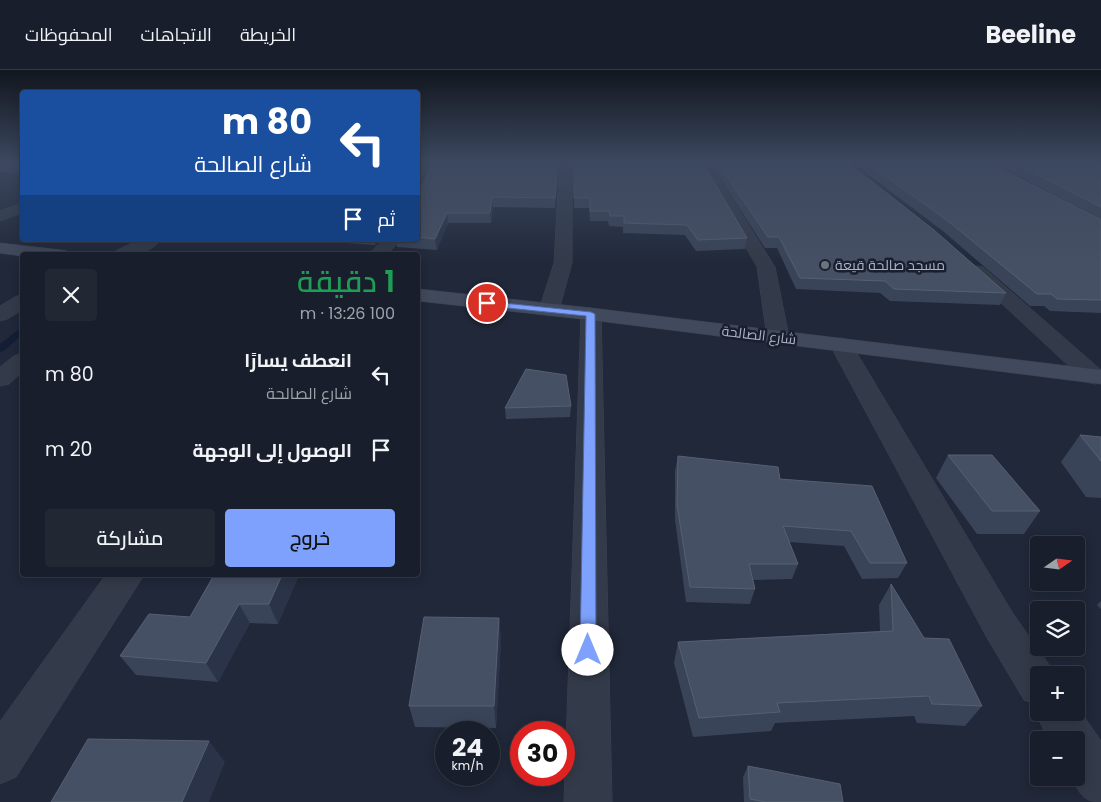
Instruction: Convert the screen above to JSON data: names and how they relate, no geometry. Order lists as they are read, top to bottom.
{
  "streets": {
    "main road": ["شارع الصالحة"]
  },
  "places": ["مسجد صالحة قيعة"],
  "north": "right",
  "page": {
    "header": "Beeline",
    "nav": ["الخريطة", "الاتجاهات", "المحفوظات"],
    "turn": ["80 m", "شارع الصالحة"],
    "then": "ثم",
    "heading": ["1 دقيقة", "100 m · 13:26"],
    "list": [
      {
        "name": "انعطف يسارًا",
        "note": "شارع الصالحة",
        "value": "80 m"
      },
      {
        "name": "الوصول إلى الوجهة",
        "value": "20 m"
      }
    ],
    "buttons": ["خروج", "مشاركة"],
    "map_buttons": ["+", "−"],
    "speed": "24 km/h",
    "limit": "30"
  }
}
